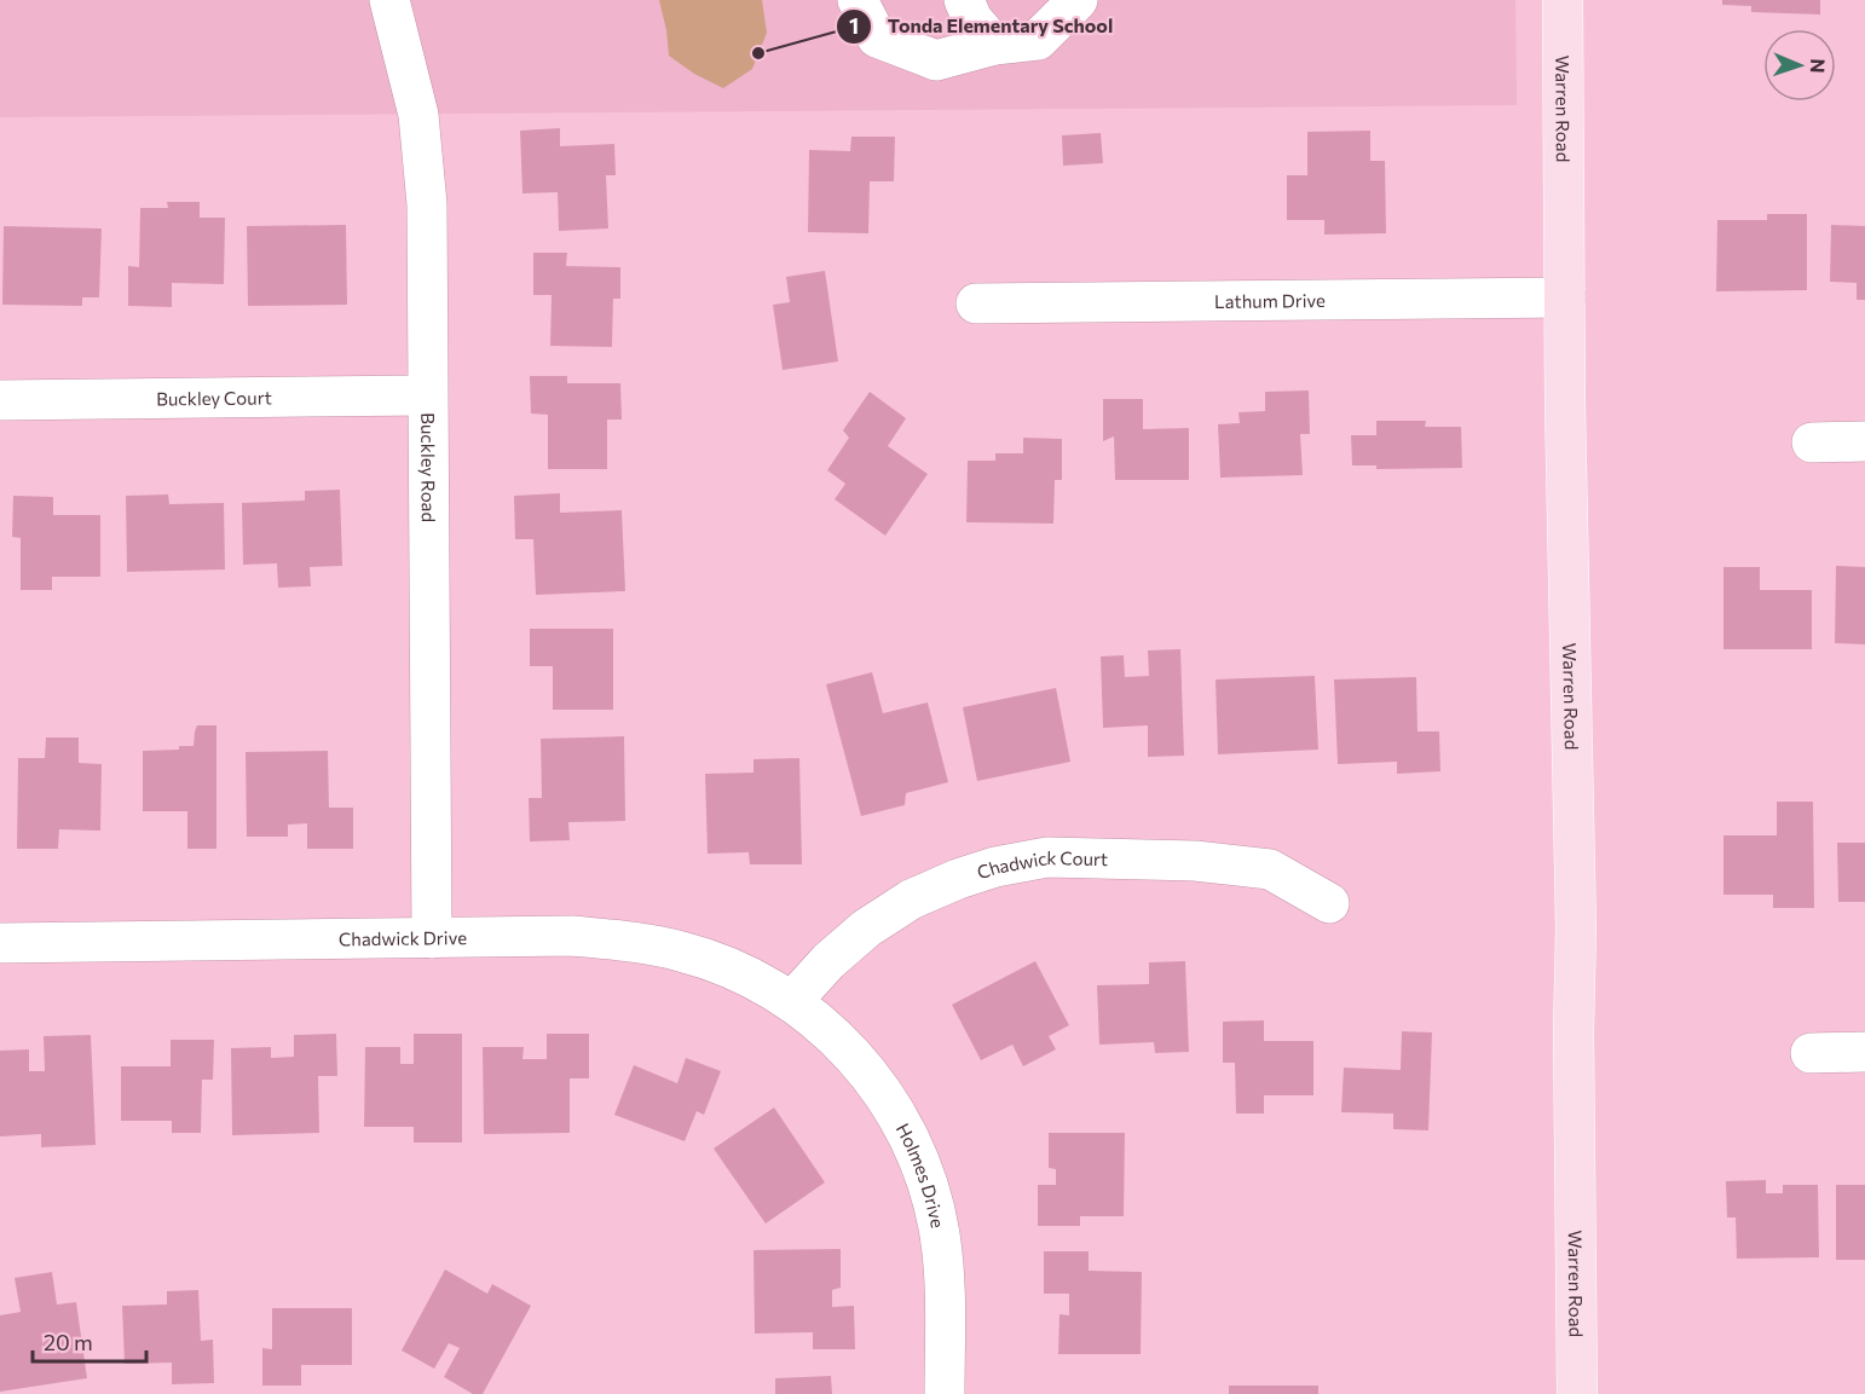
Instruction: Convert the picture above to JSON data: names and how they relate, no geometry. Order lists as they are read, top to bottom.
{
  "streets": {
    "main road": ["Warren Road"],
    "street": [
      "Lathum Drive",
      "Buckley Court",
      "Buckley Road",
      "Chadwick Court",
      "Chadwick Drive",
      "Holmes Drive"
    ]
  },
  "crossings": [
    ["Warren Road", "Lathum Drive"],
    ["Buckley Court", "Buckley Road"],
    ["Buckley Road", "Chadwick Drive"],
    ["Chadwick Court", "Chadwick Drive"],
    ["Chadwick Court", "Holmes Drive"],
    ["Chadwick Drive", "Holmes Drive"]
  ],
  "places": ["Tonda Elementary School"],
  "scale_bar": "20 m",
  "north": "right"
}
